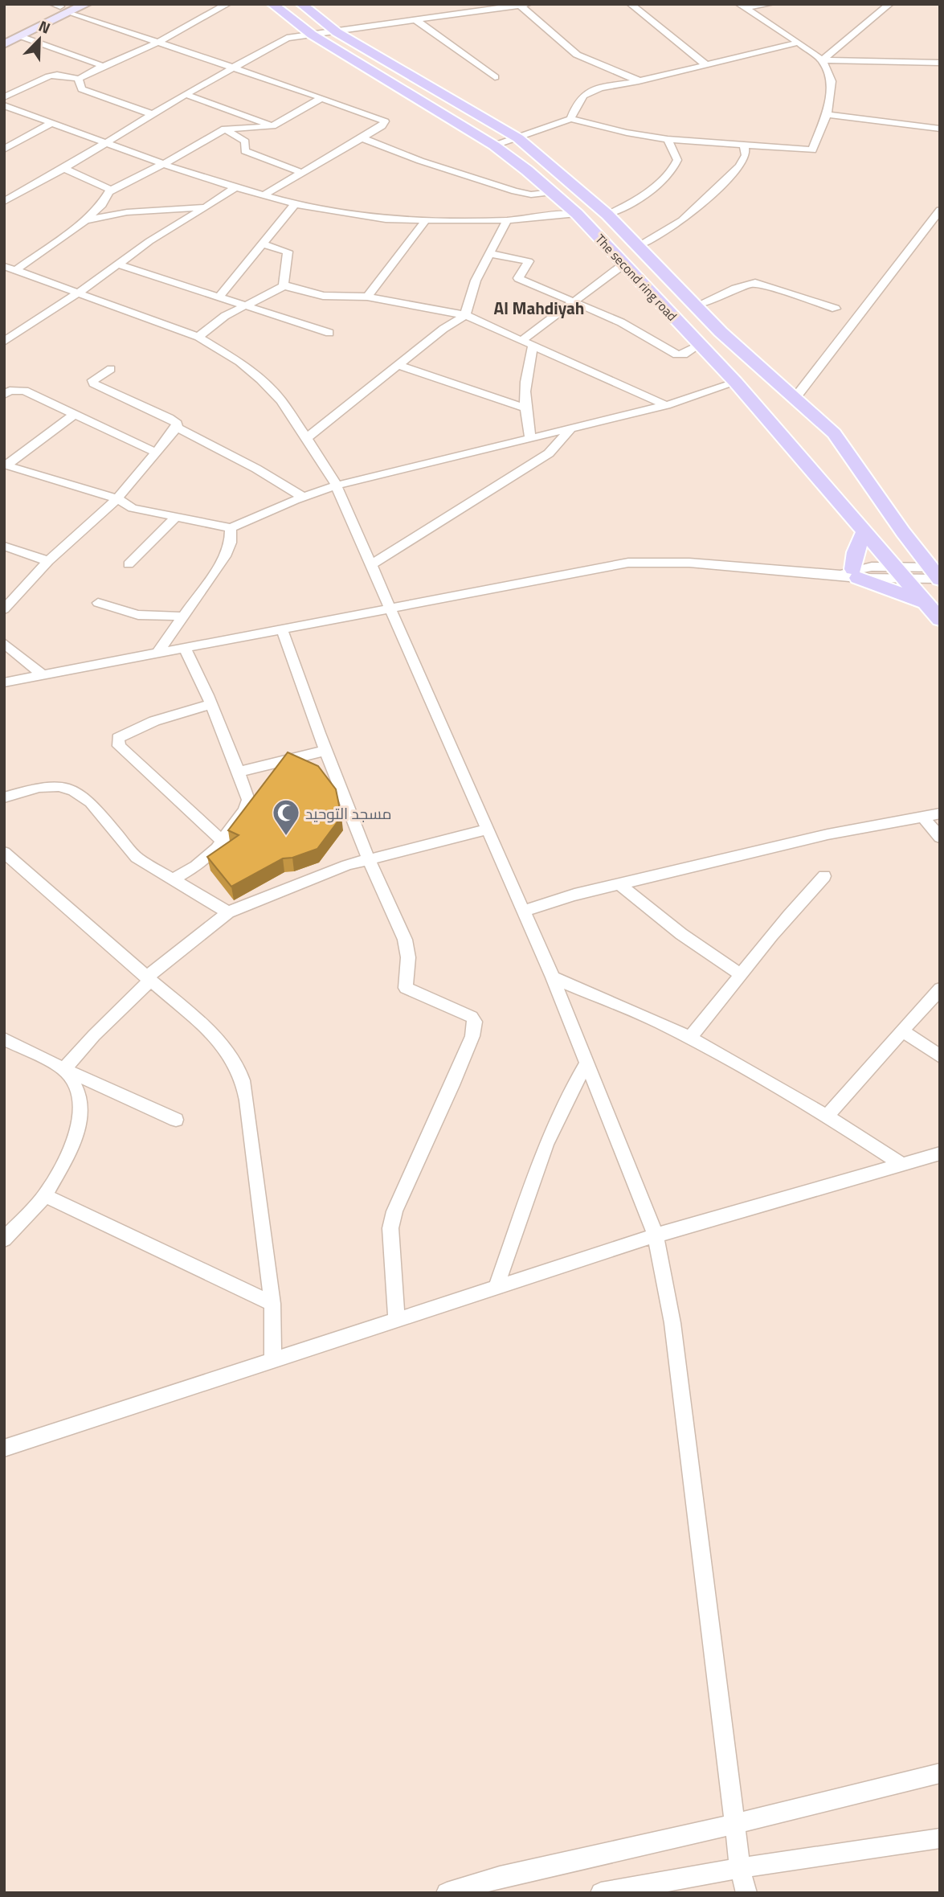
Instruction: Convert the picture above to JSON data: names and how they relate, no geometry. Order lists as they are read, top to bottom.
{
  "streets": {
    "main road": ["The second ring road"]
  },
  "districts": ["Al Mahdiyah"],
  "places": {
    "mosque": ["مسجد التوحيد"]
  },
  "north": "top right"
}
